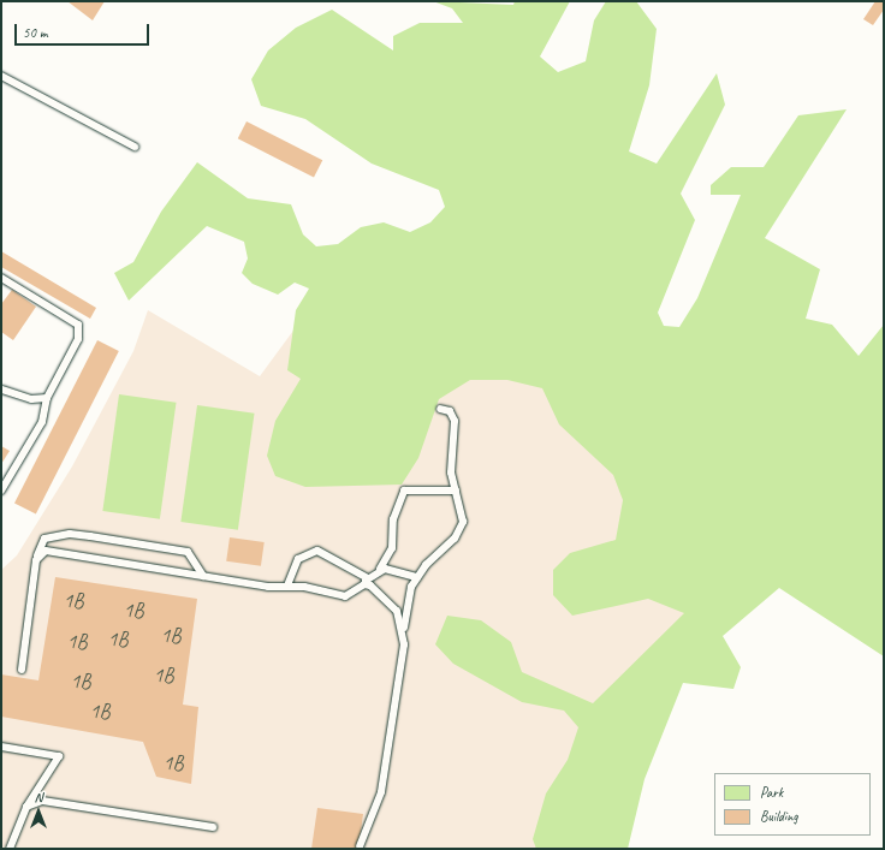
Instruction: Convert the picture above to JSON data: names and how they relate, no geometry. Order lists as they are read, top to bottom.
{
  "house_numbers": [
    "1B",
    "1B",
    "1B",
    "1B",
    "1B",
    "1B",
    "1B",
    "1B",
    "1B"
  ],
  "legend": ["Park", "Building"],
  "scale_bar": "50 m",
  "north": "top"
}
